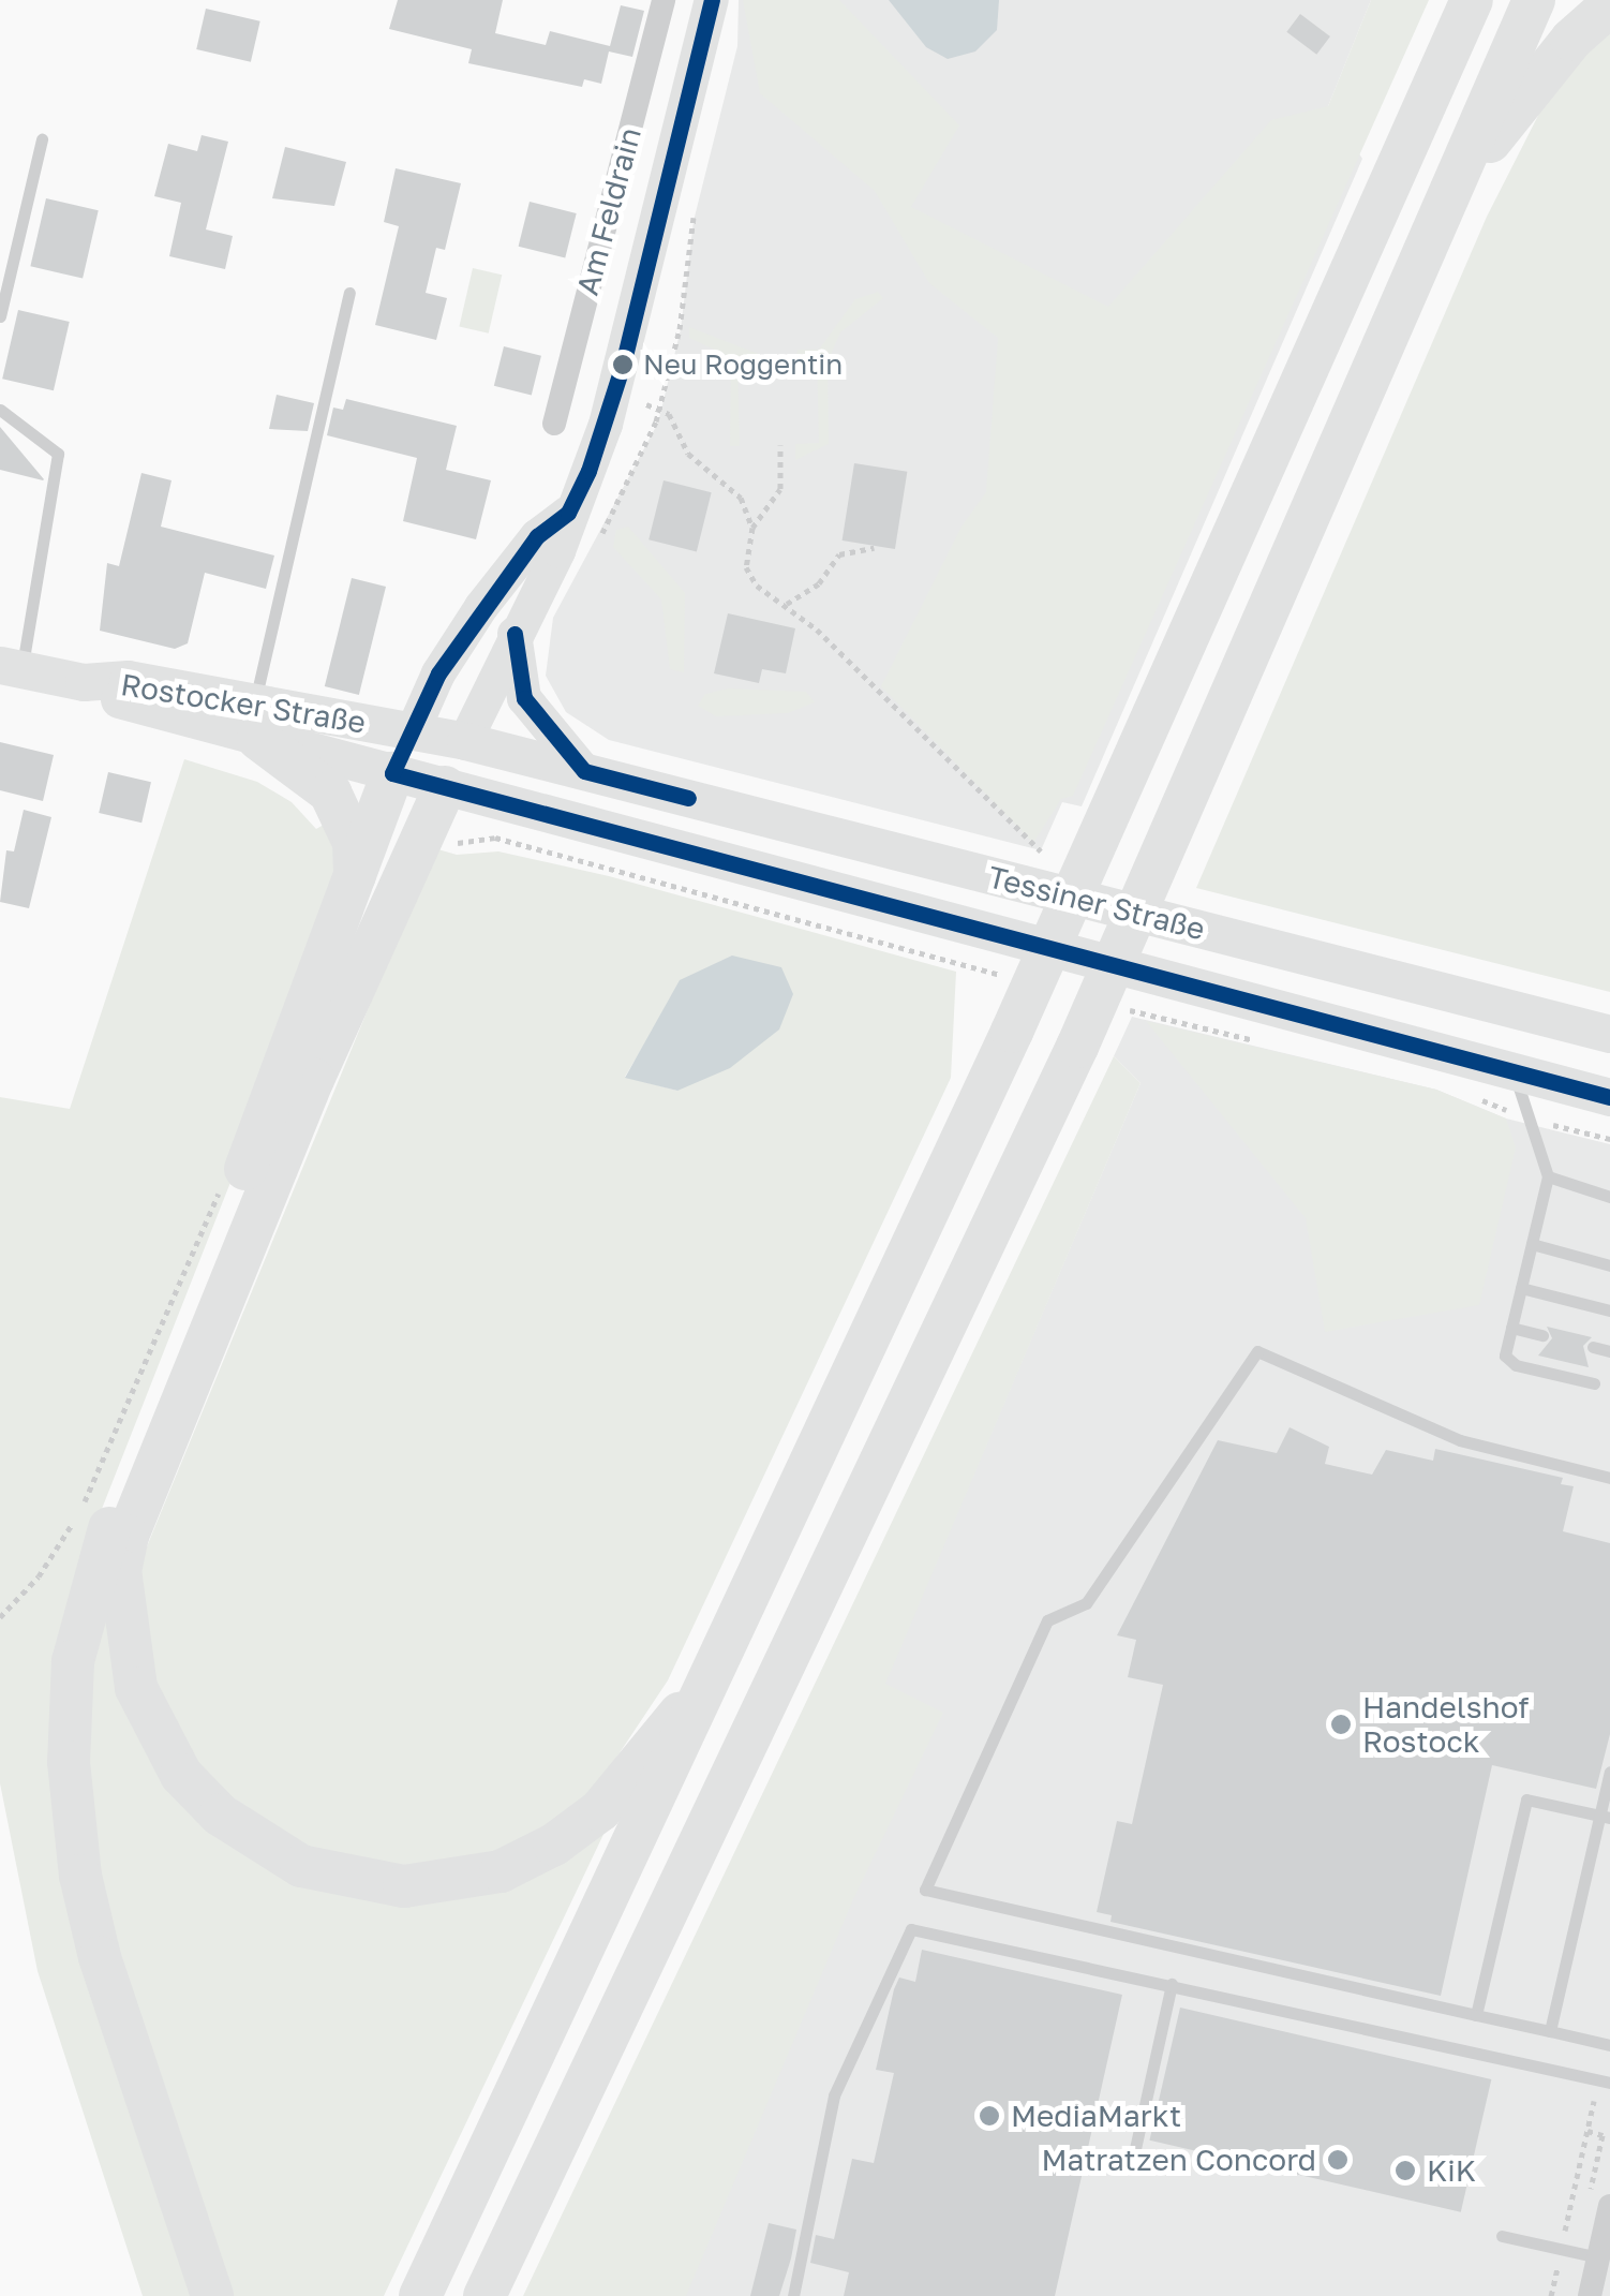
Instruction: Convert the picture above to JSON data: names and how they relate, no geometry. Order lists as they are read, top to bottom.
{
  "streets": {
    "main road": ["Rostocker Straße", "Tessiner Straße"],
    "street": ["Am Feldrain"]
  },
  "crossings": [
    ["Rostocker Straße", "Tessiner Straße"]
  ],
  "places": [
    "Neu Roggentin",
    "Handelshof Rostock",
    "MediaMarkt",
    "Matratzen Concord",
    "KiK"
  ]
}
